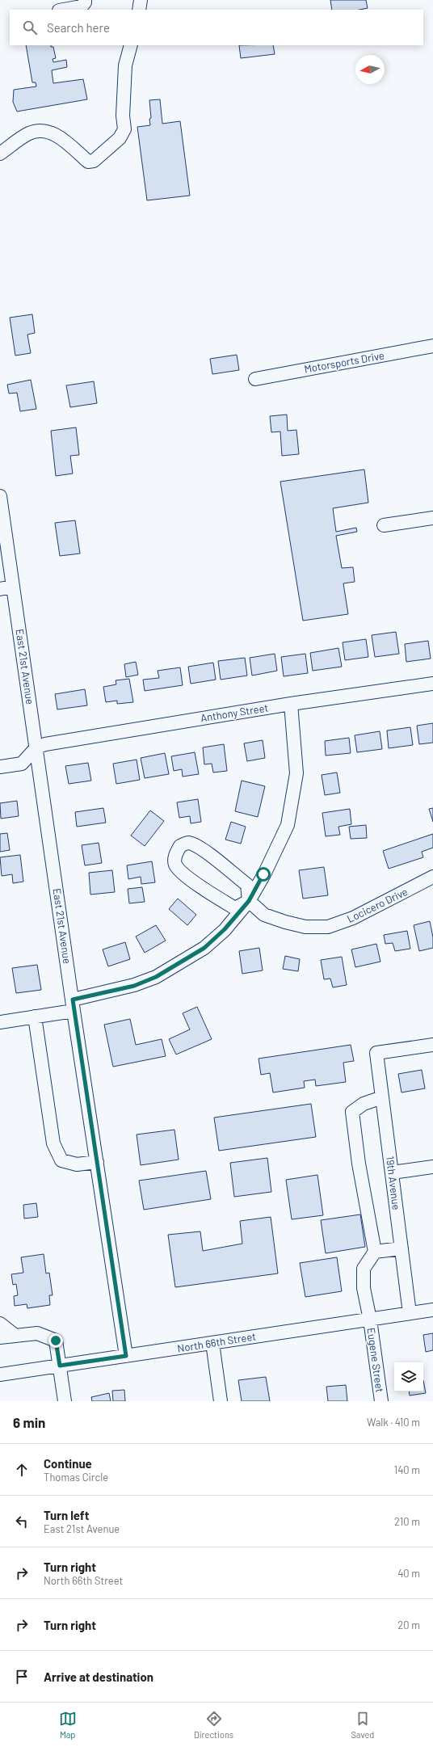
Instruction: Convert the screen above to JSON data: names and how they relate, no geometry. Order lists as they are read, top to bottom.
{
  "streets": {
    "street": [
      "Motorsports Drive",
      "East 21st Avenue",
      "Anthony Street",
      "Locicero Drive",
      "19th Avenue",
      "North 66th Street",
      "Eugene Street"
    ]
  },
  "crossings": [
    ["East 21st Avenue", "Anthony Street"],
    ["East 21st Avenue", "North 66th Street"],
    ["19th Avenue", "North 66th Street"],
    ["North 66th Street", "Eugene Street"]
  ],
  "north": "left",
  "page": {
    "search": "Search here",
    "heading": ["6 min", "Walk · 410 m"],
    "list": [
      ["Continue", "Thomas Circle", "140 m"],
      ["Turn left", "East 21st Avenue", "210 m"],
      ["Turn right", "North 66th Street", "40 m"],
      ["Turn right", "20 m"],
      "Arrive at destination"
    ],
    "nav": ["Map", "Directions", "Saved"]
  }
}
